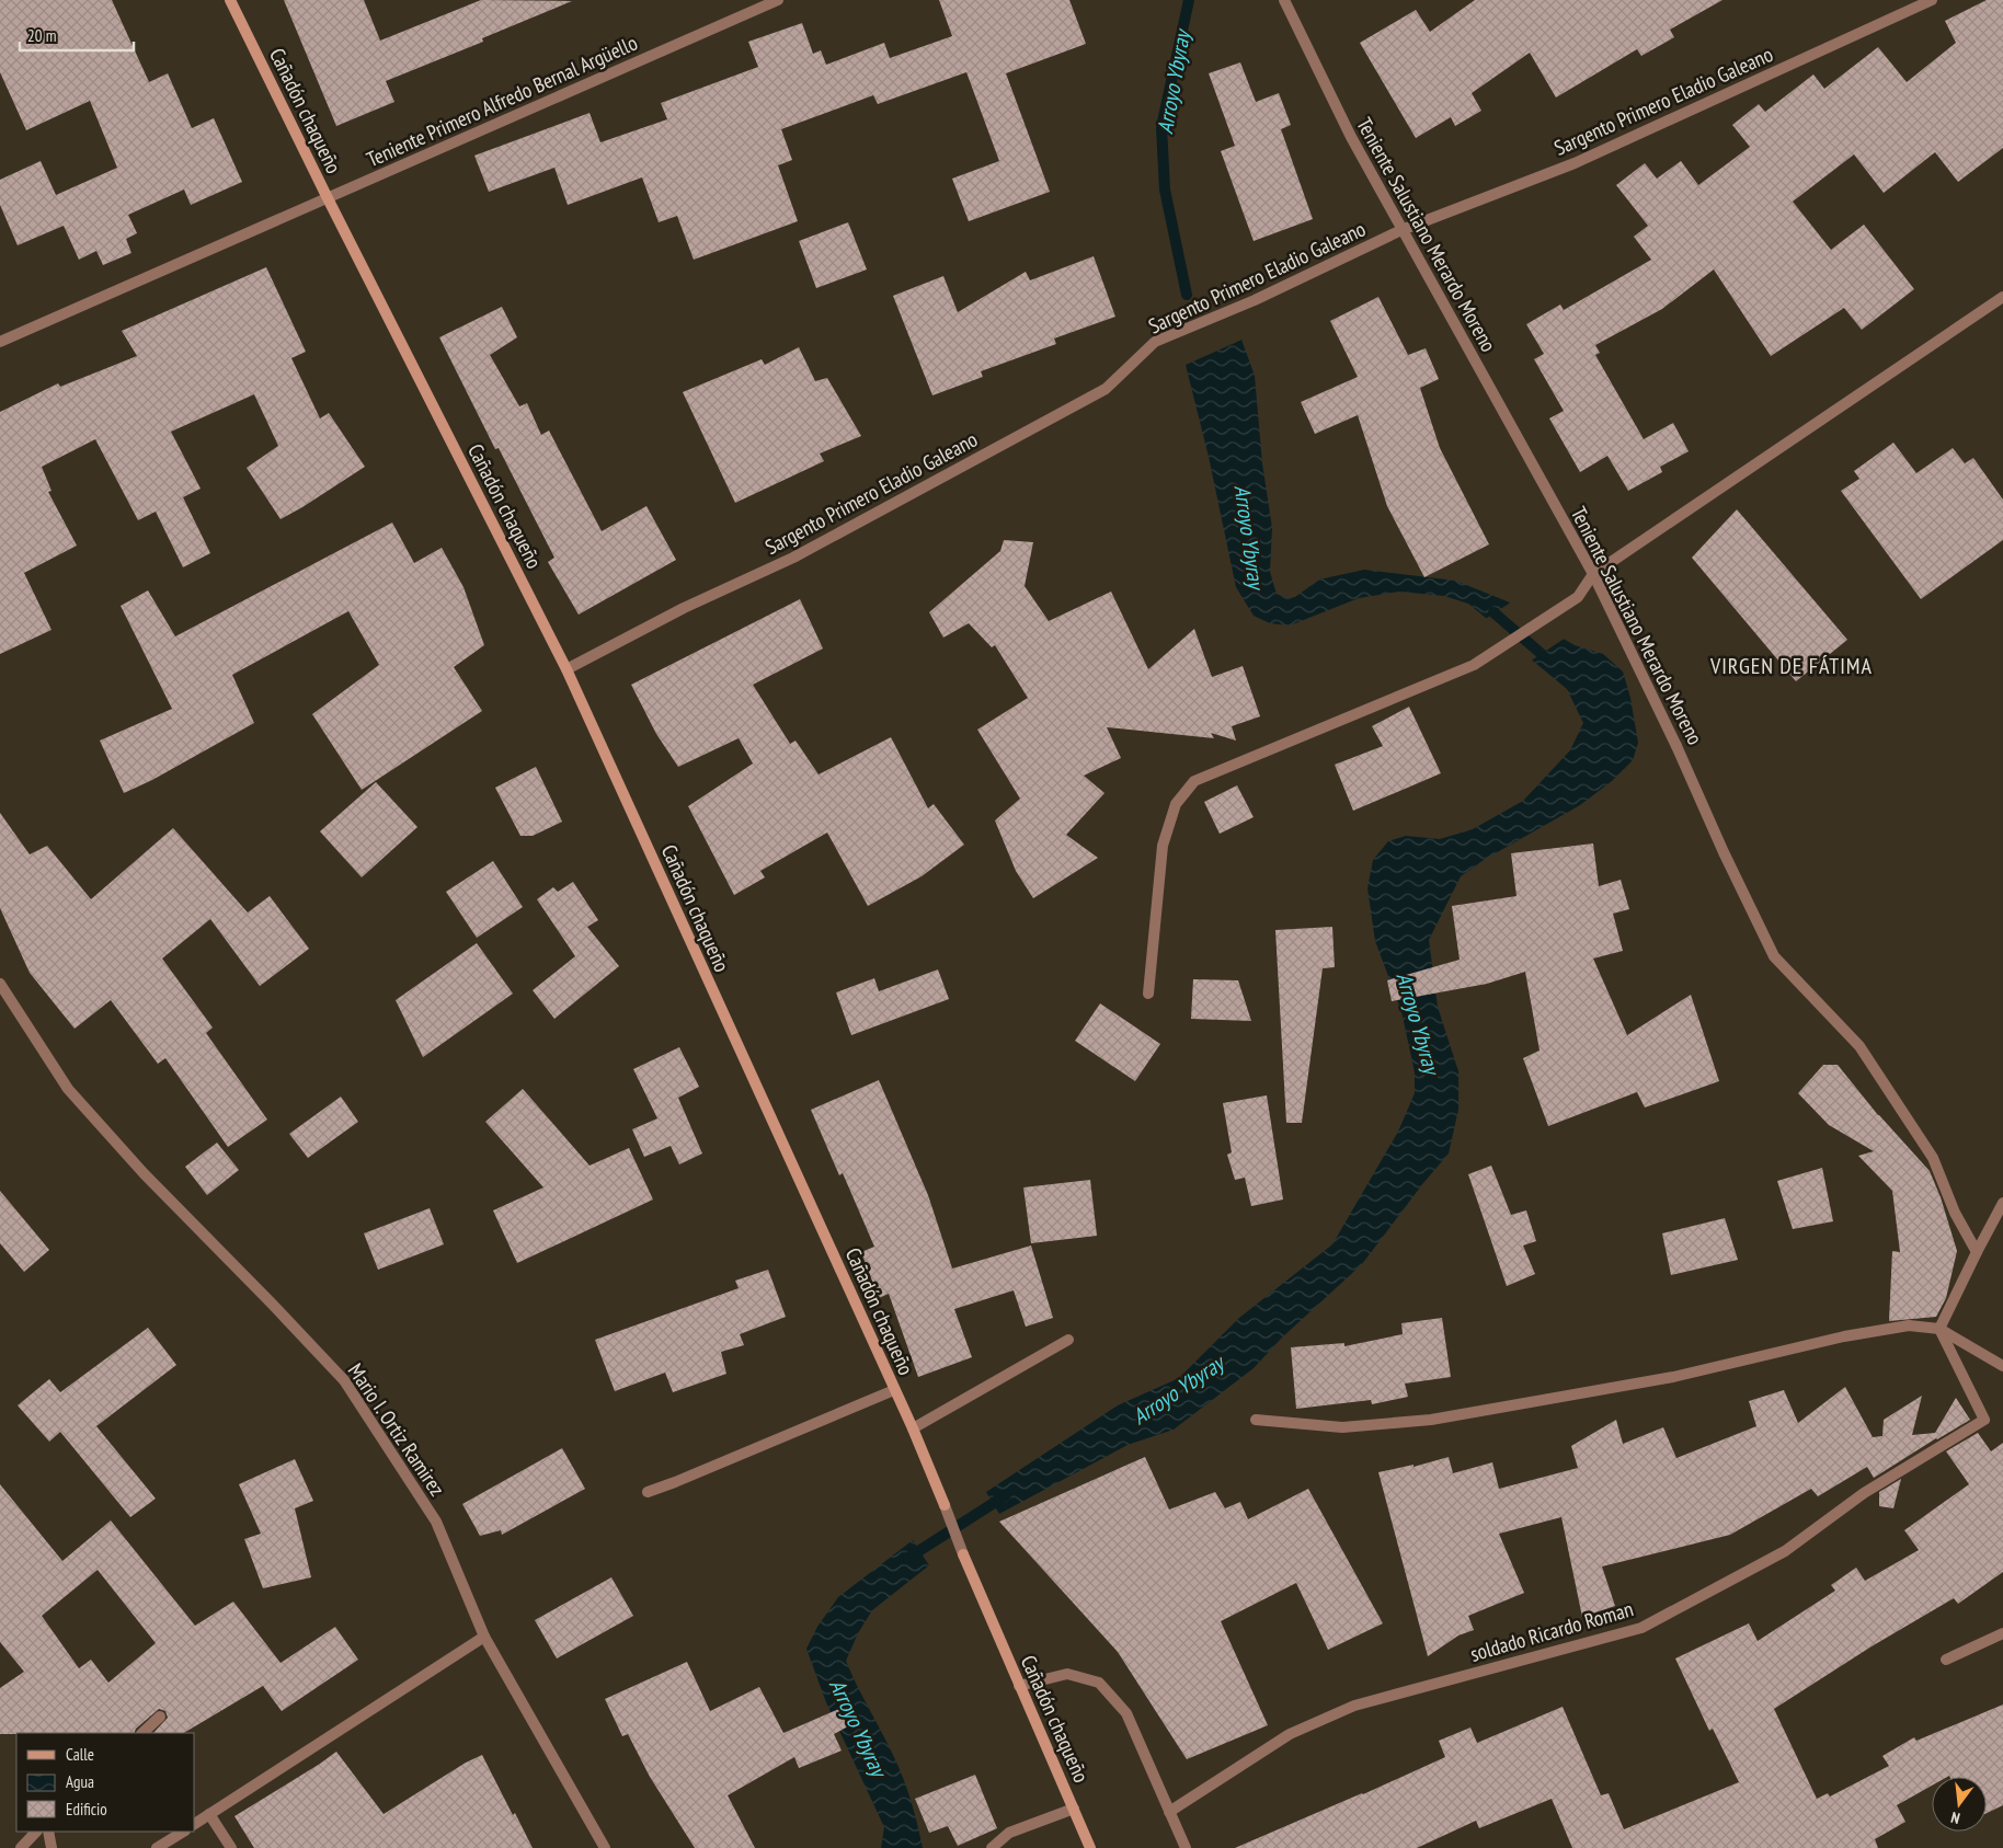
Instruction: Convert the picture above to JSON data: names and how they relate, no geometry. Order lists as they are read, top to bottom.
{
  "streets": {
    "main road": ["Cañadón chaqueño"],
    "street": [
      "Teniente Primero Alfredo Bernal Argüello",
      "Sargento Primero Eladio Galeano",
      "Teniente Salustiano Merardo Moreno",
      "Mario I. Ortiz Ramirez",
      "soldado Ricardo Roman"
    ]
  },
  "crossings": [
    ["Teniente Primero Alfredo Bernal Argüello", "Cañadón chaqueño"],
    ["Sargento Primero Eladio Galeano", "Cañadón chaqueño"],
    ["Sargento Primero Eladio Galeano", "Teniente Salustiano Merardo Moreno"]
  ],
  "districts": ["VIRGEN DE FÁTIMA"],
  "water": ["Arroyo Ybyray"],
  "legend": ["Calle", "Agua", "Edificio"],
  "scale_bar": "20 m",
  "north": "bottom"
}
